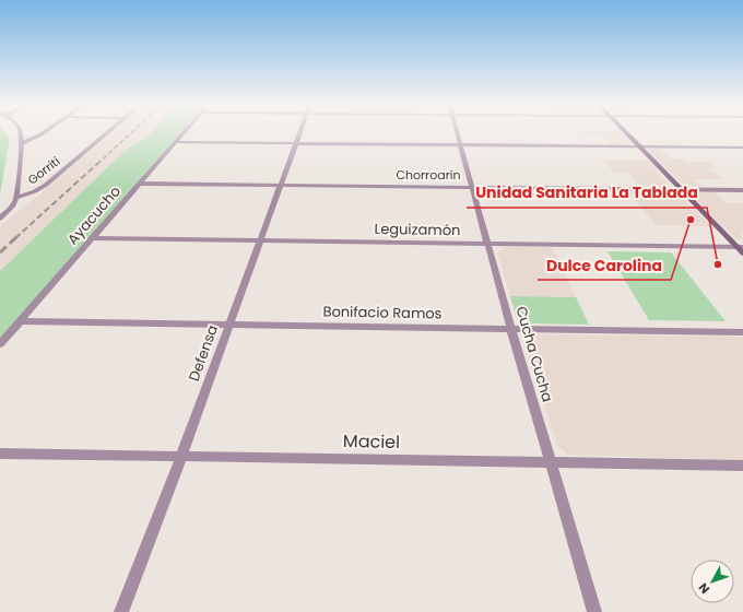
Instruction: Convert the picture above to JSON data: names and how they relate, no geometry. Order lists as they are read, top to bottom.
{
  "streets": {
    "street": [
      "Gorriti",
      "Chorroarín",
      "Ayacucho",
      "Leguizamón",
      "Bonifacio Ramos",
      "Defensa",
      "Cucha Cucha",
      "Maciel"
    ]
  },
  "crossings": [
    ["Chorroarín", "Ayacucho"],
    ["Chorroarín", "Defensa"],
    ["Chorroarín", "Cucha Cucha"],
    ["Ayacucho", "Leguizamón"],
    ["Ayacucho", "Bonifacio Ramos"],
    ["Leguizamón", "Defensa"],
    ["Leguizamón", "Cucha Cucha"],
    ["Bonifacio Ramos", "Defensa"],
    ["Bonifacio Ramos", "Cucha Cucha"],
    ["Defensa", "Maciel"],
    ["Cucha Cucha", "Maciel"]
  ],
  "places": ["Dulce Carolina", "Unidad Sanitaria La Tablada"],
  "north": "bottom left"
}
